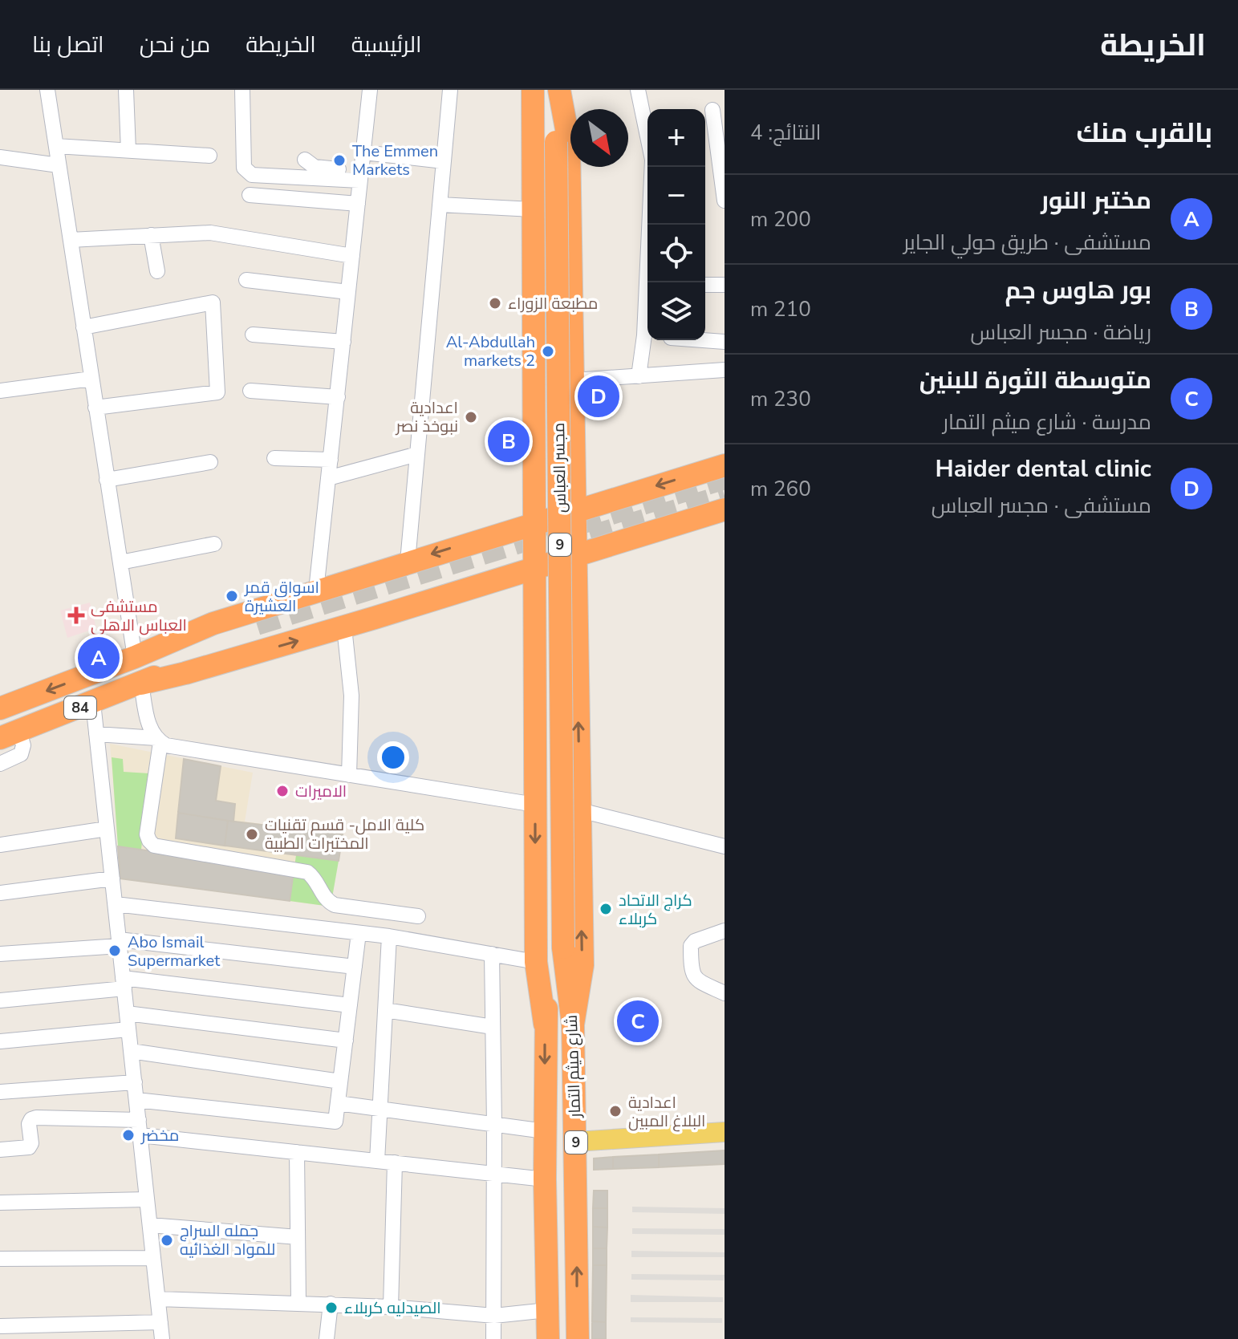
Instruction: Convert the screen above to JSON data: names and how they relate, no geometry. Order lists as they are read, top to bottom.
{
  "streets": {
    "highway": [
      "مجسر العباس",
      "9",
      "84",
      "شارع ميثم التمار"
    ]
  },
  "crossings": [
    ["مجسر العباس", "9"],
    ["مجسر العباس", "شارع ميثم التمار"]
  ],
  "places": {
    "other": [
      "The Emmen Markets",
      "مطبعة الزوراء",
      "Al-Abdullah markets 2",
      "اعدادية نبوخذ نصر",
      "اسواق قمر العشيرة",
      "الاميرات",
      "كلية الامل- قسم تقنيات المختبرات الطبية",
      "كراج الاتحاد كربلاء",
      "Abo Ismail Supermarket",
      "اعدادية البلاغ المبين",
      "مخضر",
      "جمله السراج للمواد الغذائيه",
      "الصيدليه كربلاء"
    ],
    "health": ["مستشفى العباس الاهلي"]
  },
  "north": "bottom right",
  "page": {
    "header": "الخريطة",
    "nav": [
      "الرئيسية",
      "الخريطة",
      "من نحن",
      "اتصل بنا"
    ],
    "heading": ["بالقرب منك", "النتائج: 4"],
    "map_buttons": ["+", "−"],
    "list": [
      {
        "mark": "A",
        "name": "مختبر النور",
        "note": "مستشفى · طريق حولي الجاير",
        "value": "200 m"
      },
      {
        "mark": "B",
        "name": "بور هاوس جم",
        "note": "رياضة · مجسر العباس",
        "value": "210 m"
      },
      {
        "mark": "C",
        "name": "متوسطة الثورة للبنين",
        "note": "مدرسة · شارع ميثم التمار",
        "value": "230 m"
      },
      {
        "mark": "D",
        "name": "Haider dental clinic",
        "note": "مستشفى · مجسر العباس",
        "value": "260 m"
      }
    ],
    "pins": [
      "D",
      "B",
      "A",
      "C"
    ]
  }
}
